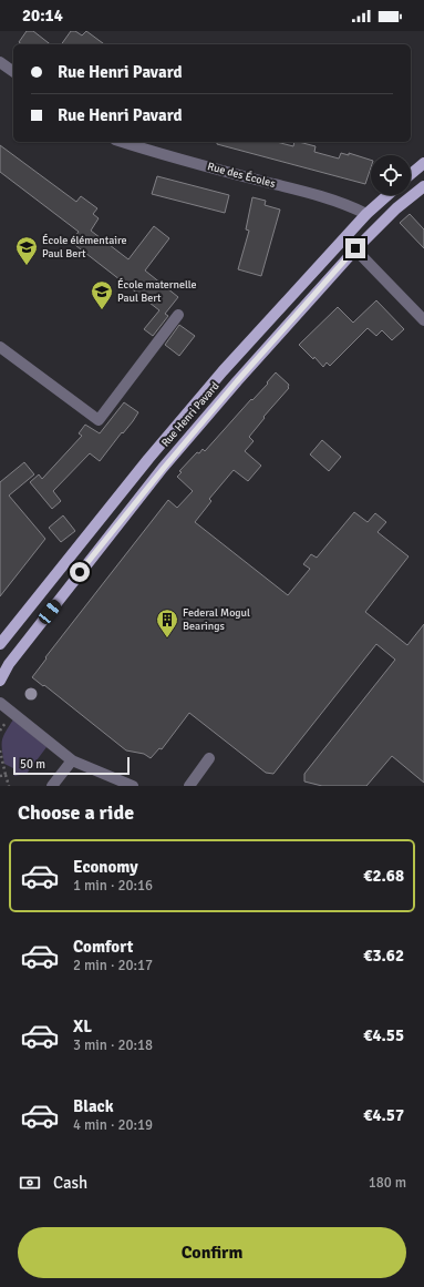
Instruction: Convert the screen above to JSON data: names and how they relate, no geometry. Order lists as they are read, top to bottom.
{
  "streets": {
    "main road": ["Rue Henri Pavard"],
    "street": ["Rue des Écoles"]
  },
  "crossings": [
    ["Rue des Écoles", "Rue Henri Pavard"]
  ],
  "places": {
    "school or university": ["École élémentaire Paul Bert", "École maternelle Paul Bert"],
    "building": ["Federal Mogul Bearings"]
  },
  "scale_bar": "50 m",
  "page": {
    "status": "20:14",
    "banner": ["Rue Henri Pavard", "Rue Henri Pavard"],
    "scale": "50 m",
    "heading": "Choose a ride",
    "list": [
      {
        "name": "Economy",
        "note": "1 min · 20:16",
        "value": "€2.68"
      },
      {
        "name": "Comfort",
        "note": "2 min · 20:17",
        "value": "€3.62"
      },
      {
        "name": "XL",
        "note": "3 min · 20:18",
        "value": "€4.55"
      },
      {
        "name": "Black",
        "note": "4 min · 20:19",
        "value": "€4.57"
      }
    ],
    "pay": ["Cash", "180 m"],
    "buttons": "Confirm"
  }
}
